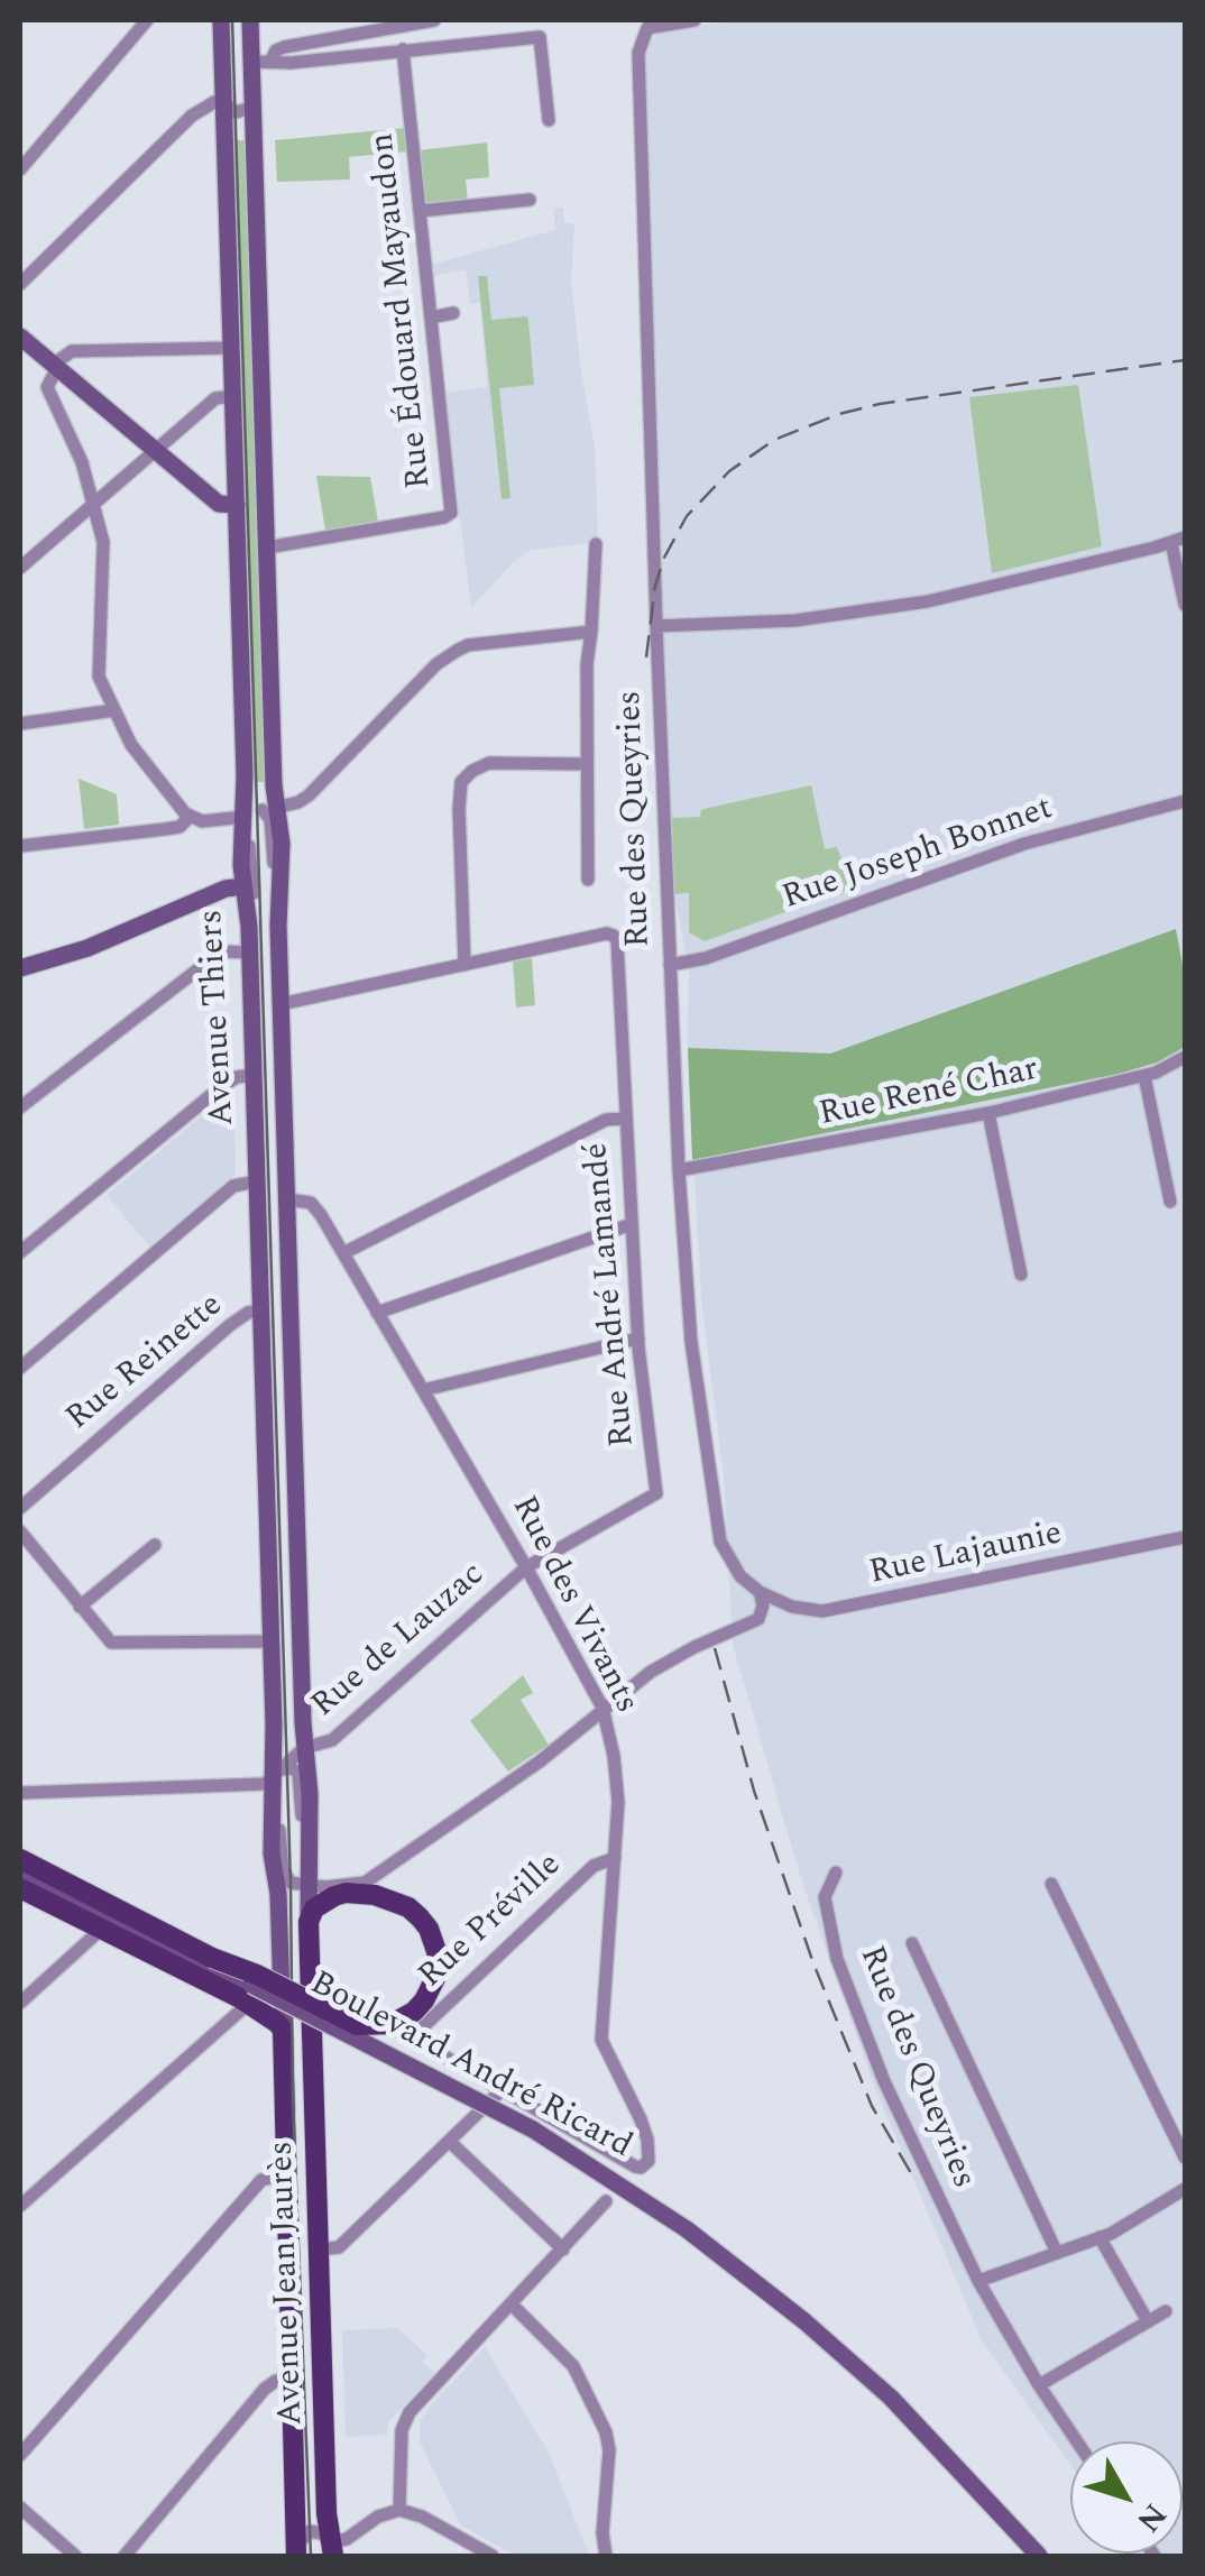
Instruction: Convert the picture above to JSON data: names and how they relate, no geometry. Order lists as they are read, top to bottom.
{
  "streets": {
    "main road": ["Avenue Thiers", "Boulevard André Ricard", "Avenue Jean Jaurès"],
    "street": [
      "Rue Édouard Mayaudon",
      "Rue des Queyries",
      "Rue Joseph Bonnet",
      "Rue René Char",
      "Rue André Lamandé",
      "Rue Reinette",
      "Rue Lajaunie",
      "Rue des Vivants",
      "Rue de Lauzac",
      "Rue Préville"
    ]
  },
  "crossings": [
    ["Rue Édouard Mayaudon", "Avenue Thiers"],
    ["Rue des Queyries", "Rue Joseph Bonnet"],
    ["Rue des Queyries", "Rue René Char"],
    ["Rue des Queyries", "Rue Lajaunie"],
    ["Avenue Thiers", "Rue Reinette"],
    ["Avenue Thiers", "Rue des Vivants"],
    ["Avenue Thiers", "Rue de Lauzac"],
    ["Avenue Thiers", "Avenue Jean Jaurès"],
    ["Rue André Lamandé", "Rue des Vivants"],
    ["Rue André Lamandé", "Rue de Lauzac"],
    ["Rue des Vivants", "Rue de Lauzac"],
    ["Rue des Vivants", "Rue Préville"]
  ],
  "north": "bottom right"
}
